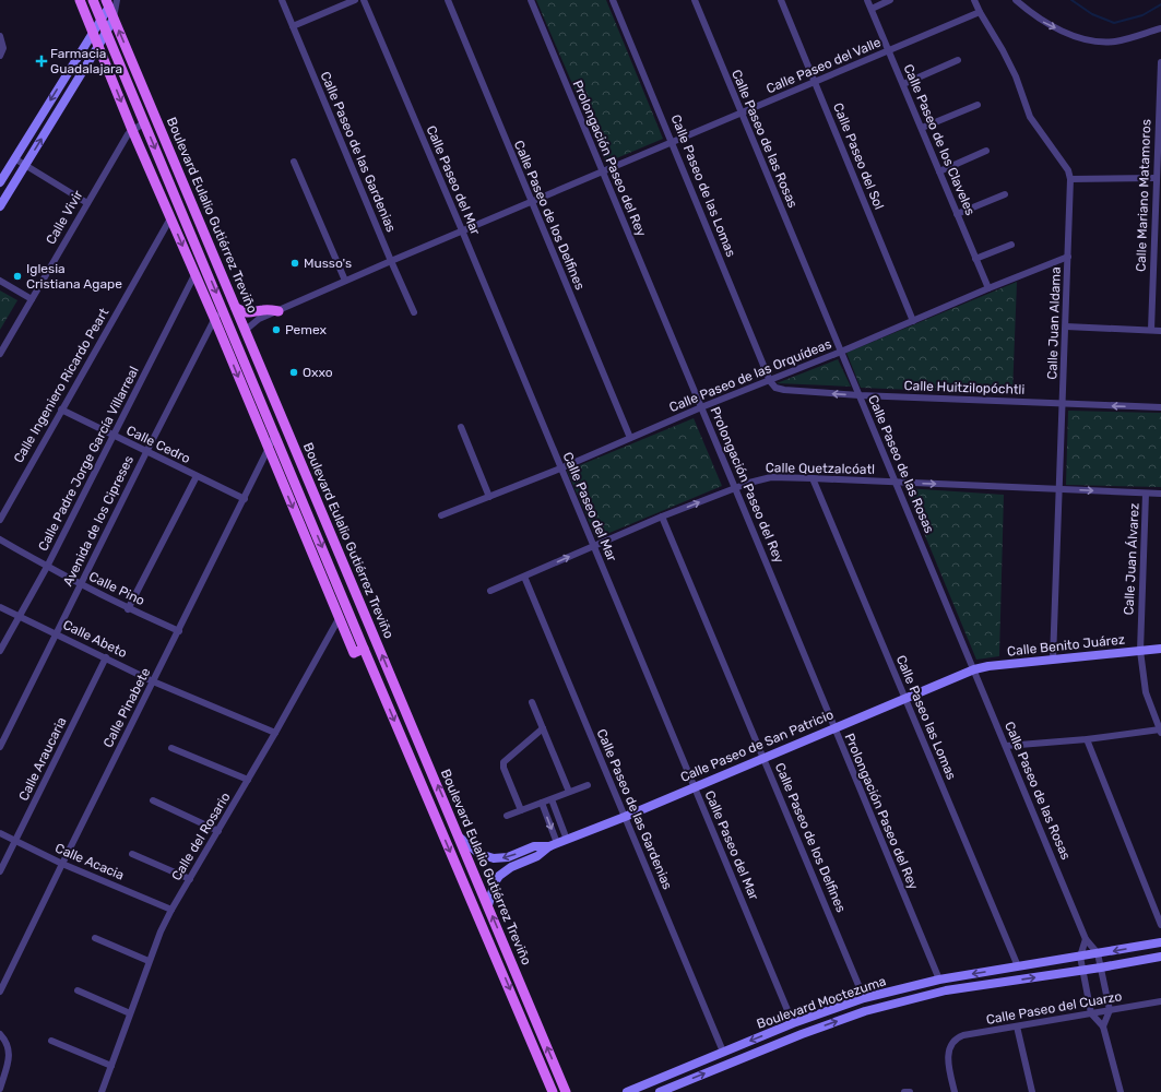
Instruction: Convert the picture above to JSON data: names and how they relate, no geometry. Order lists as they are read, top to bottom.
{
  "streets": {
    "main road": ["Boulevard Eulalio Gutiérrez Treviño"],
    "street": [
      "Calle Paseo del Valle",
      "Calle Paseo de las Rosas",
      "Calle Paseo de los Claveles",
      "Calle Paseo de las Gardenias",
      "Calle Paseo del Sol",
      "Prolongación Paseo del Rey",
      "Calle Paseo del Mar",
      "Calle Paseo de las Lomas",
      "Calle Mariano Matamoros",
      "Calle Paseo de los Delfines",
      "Calle Vivir",
      "Calle Juan Aldama",
      "Calle Paseo de las Orquídeas",
      "Calle Ingeniero Ricardo Peart",
      "Calle Huitzilopóchtli",
      "Calle Cedro",
      "Calle Padre Jorge García Villarreal",
      "Calle Quetzalcóatl",
      "Avenida de los Cipreses",
      "Calle Juan Álvarez",
      "Calle Pino",
      "Calle Abeto",
      "Calle Benito Juárez",
      "Calle Pinabete",
      "Calle Paseo las Lomas",
      "Calle Paseo de San Patricio",
      "Calle Araucaria",
      "Calle del Rosario",
      "Calle Acacia",
      "Boulevard Moctezuma",
      "Calle Paseo del Cuarzo"
    ]
  },
  "crossings": [
    ["Calle Paseo del Valle", "Calle Paseo de las Rosas"],
    ["Calle Paseo del Valle", "Calle Paseo de los Claveles"],
    ["Calle Paseo del Valle", "Calle Paseo de las Gardenias"],
    ["Calle Paseo del Valle", "Calle Paseo del Sol"],
    ["Calle Paseo del Valle", "Prolongación Paseo del Rey"],
    ["Calle Paseo del Valle", "Calle Paseo del Mar"],
    ["Calle Paseo del Valle", "Calle Paseo de las Lomas"],
    ["Calle Paseo del Valle", "Boulevard Eulalio Gutiérrez Treviño"],
    ["Calle Paseo del Valle", "Calle Paseo de los Delfines"],
    ["Calle Paseo del Valle", "Calle Juan Aldama"],
    ["Calle Paseo de las Rosas", "Calle Paseo de las Orquídeas"],
    ["Calle Paseo de las Rosas", "Calle Huitzilopóchtli"],
    ["Calle Paseo de las Rosas", "Calle Quetzalcóatl"],
    ["Calle Paseo de las Rosas", "Calle Benito Juárez"],
    ["Calle Paseo de las Rosas", "Calle Paseo de San Patricio"],
    ["Calle Paseo de las Rosas", "Boulevard Moctezuma"],
    ["Calle Paseo de las Rosas", "Calle Paseo del Cuarzo"],
    ["Calle Paseo de los Claveles", "Calle Paseo de las Orquídeas"],
    ["Calle Paseo de las Gardenias", "Calle Quetzalcóatl"],
    ["Calle Paseo de las Gardenias", "Calle Paseo de San Patricio"],
    ["Calle Paseo de las Gardenias", "Boulevard Moctezuma"],
    ["Calle Paseo del Sol", "Calle Paseo de las Orquídeas"],
    ["Prolongación Paseo del Rey", "Calle Paseo de las Orquídeas"],
    ["Prolongación Paseo del Rey", "Calle Quetzalcóatl"],
    ["Prolongación Paseo del Rey", "Calle Paseo de San Patricio"],
    ["Prolongación Paseo del Rey", "Boulevard Moctezuma"],
    ["Calle Paseo del Mar", "Calle Paseo de las Orquídeas"],
    ["Calle Paseo del Mar", "Calle Quetzalcóatl"],
    ["Calle Paseo del Mar", "Calle Paseo de San Patricio"],
    ["Calle Paseo del Mar", "Boulevard Moctezuma"],
    ["Calle Paseo de las Lomas", "Calle Paseo de las Orquídeas"],
    ["Calle Paseo de las Lomas", "Calle Huitzilopóchtli"],
    ["Boulevard Eulalio Gutiérrez Treviño", "Calle Vivir"],
    ["Boulevard Eulalio Gutiérrez Treviño", "Avenida de los Cipreses"],
    ["Boulevard Eulalio Gutiérrez Treviño", "Calle Pinabete"],
    ["Boulevard Eulalio Gutiérrez Treviño", "Calle Paseo de San Patricio"],
    ["Boulevard Eulalio Gutiérrez Treviño", "Calle del Rosario"],
    ["Calle Paseo de los Delfines", "Calle Paseo de las Orquídeas"],
    ["Calle Paseo de los Delfines", "Calle Quetzalcóatl"],
    ["Calle Paseo de los Delfines", "Calle Paseo de San Patricio"],
    ["Calle Paseo de los Delfines", "Boulevard Moctezuma"],
    ["Calle Juan Aldama", "Calle Paseo de las Orquídeas"],
    ["Calle Juan Aldama", "Calle Huitzilopóchtli"],
    ["Calle Juan Aldama", "Calle Quetzalcóatl"],
    ["Calle Juan Aldama", "Calle Benito Juárez"],
    ["Calle Paseo de las Orquídeas", "Calle Huitzilopóchtli"],
    ["Calle Ingeniero Ricardo Peart", "Calle Cedro"],
    ["Calle Cedro", "Calle Padre Jorge García Villarreal"],
    ["Calle Cedro", "Avenida de los Cipreses"],
    ["Calle Cedro", "Calle Pinabete"],
    ["Calle Padre Jorge García Villarreal", "Calle Pino"],
    ["Calle Padre Jorge García Villarreal", "Calle Abeto"],
    ["Calle Quetzalcóatl", "Calle Juan Álvarez"],
    ["Calle Quetzalcóatl", "Calle Paseo las Lomas"],
    ["Avenida de los Cipreses", "Calle Pino"],
    ["Avenida de los Cipreses", "Calle Abeto"],
    ["Calle Juan Álvarez", "Calle Benito Juárez"],
    ["Calle Pino", "Calle Pinabete"],
    ["Calle Abeto", "Calle Pinabete"],
    ["Calle Abeto", "Calle Araucaria"],
    ["Calle Abeto", "Calle del Rosario"],
    ["Calle Benito Juárez", "Calle Paseo de San Patricio"],
    ["Calle Pinabete", "Calle Acacia"],
    ["Calle Paseo las Lomas", "Calle Paseo de San Patricio"],
    ["Calle Paseo las Lomas", "Boulevard Moctezuma"],
    ["Calle Araucaria", "Calle Acacia"],
    ["Calle del Rosario", "Calle Acacia"]
  ],
  "one_way": ["Calle Huitzilopóchtli", "Calle Quetzalcóatl"],
  "places": {
    "health": ["Farmacia Guadalajara"],
    "other": [
      "Musso's",
      "Iglesia Cristiana Agape",
      "Pemex",
      "Oxxo"
    ]
  }
}
